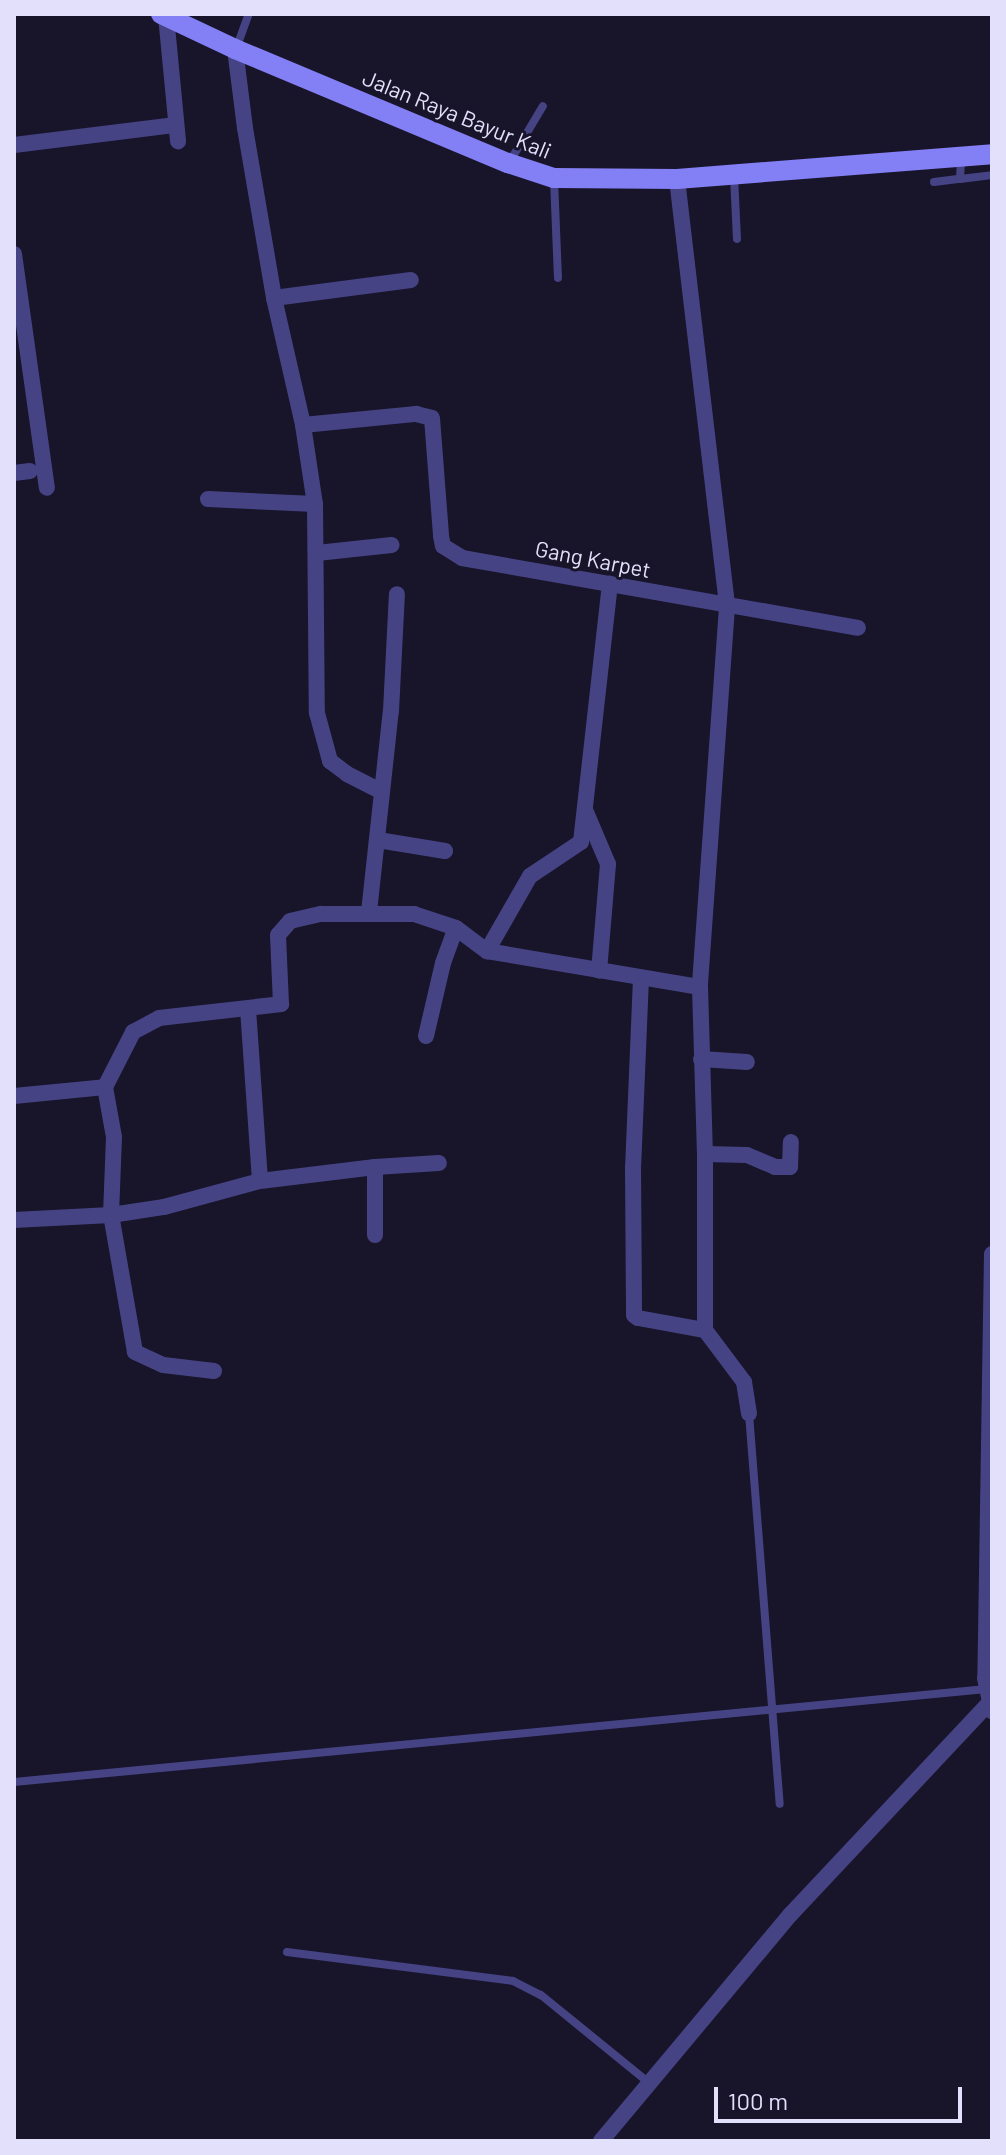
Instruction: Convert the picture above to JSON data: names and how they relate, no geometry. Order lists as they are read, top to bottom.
{
  "streets": {
    "street": ["Jalan Raya Bayur Kali", "Gang Karpet"]
  },
  "scale_bar": "100 m"
}
